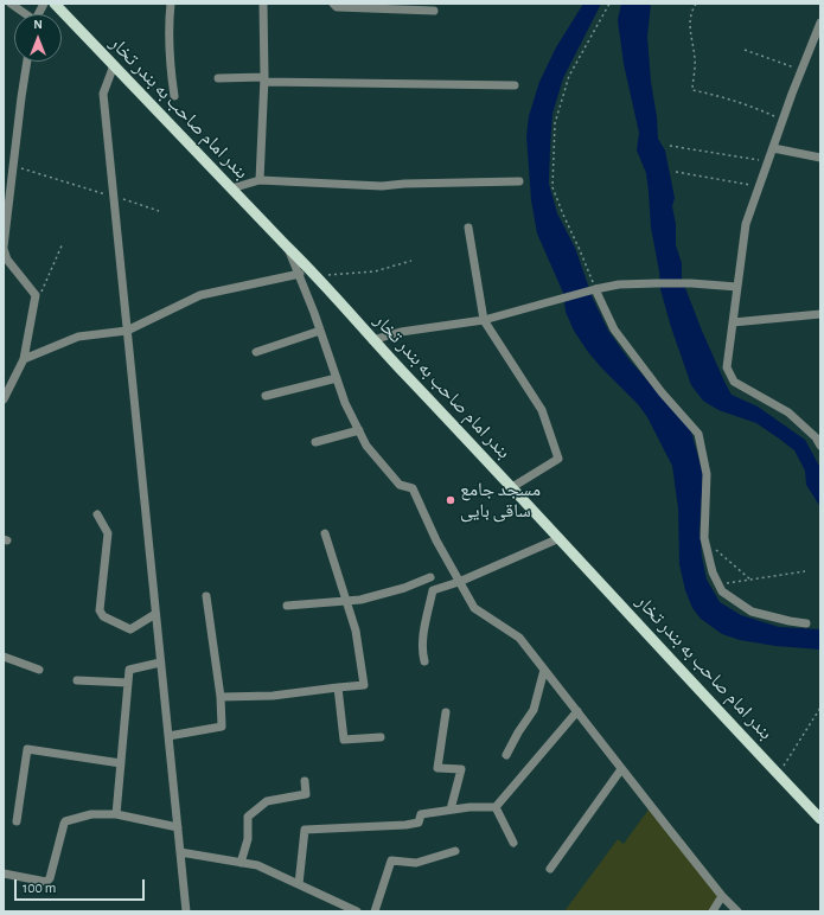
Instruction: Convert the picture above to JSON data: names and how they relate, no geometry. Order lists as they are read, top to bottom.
{
  "streets": {
    "main road": ["بندر امام صاحب به بندر تخار"]
  },
  "places": ["مسجد جامع ساقی بایی"],
  "scale_bar": "100 m",
  "north": "top"
}
